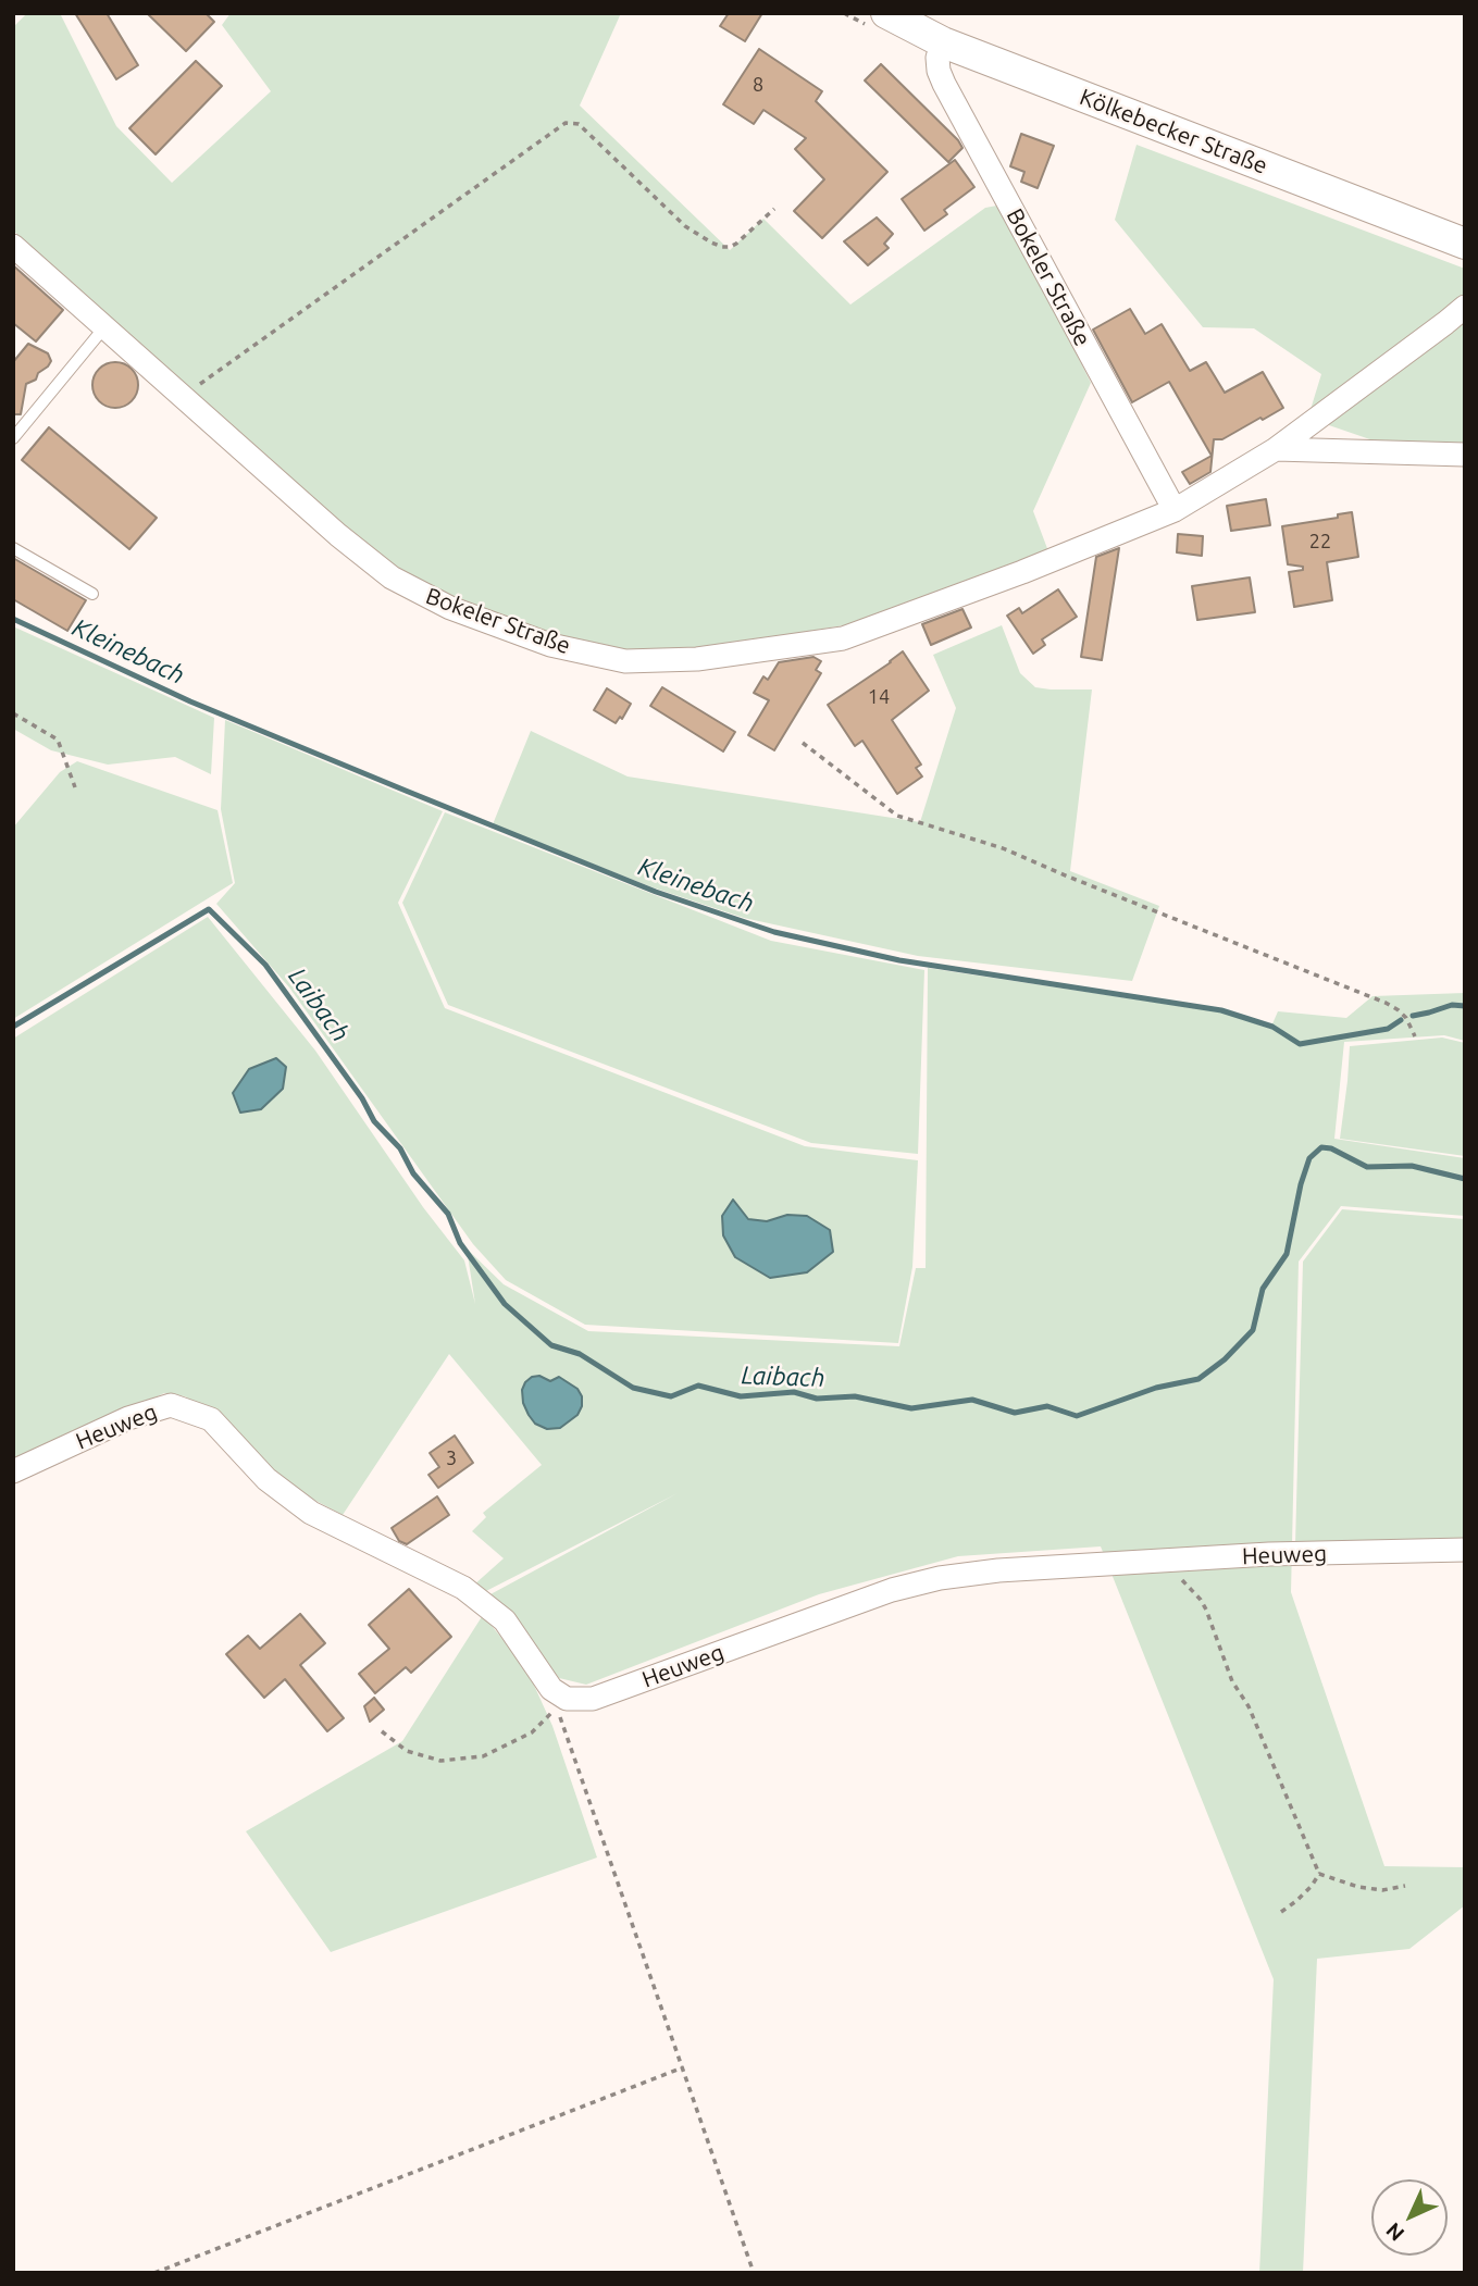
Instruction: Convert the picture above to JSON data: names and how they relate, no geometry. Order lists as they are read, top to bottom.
{
  "streets": {
    "main road": ["Kölkebecker Straße"],
    "street": ["Bokeler Straße", "Heuweg"]
  },
  "crossings": [
    ["Kölkebecker Straße", "Bokeler Straße"]
  ],
  "water": ["Kleinebach", "Laibach"],
  "house_numbers": [
    "8",
    "22",
    "14",
    "3"
  ],
  "north": "bottom left"
}
